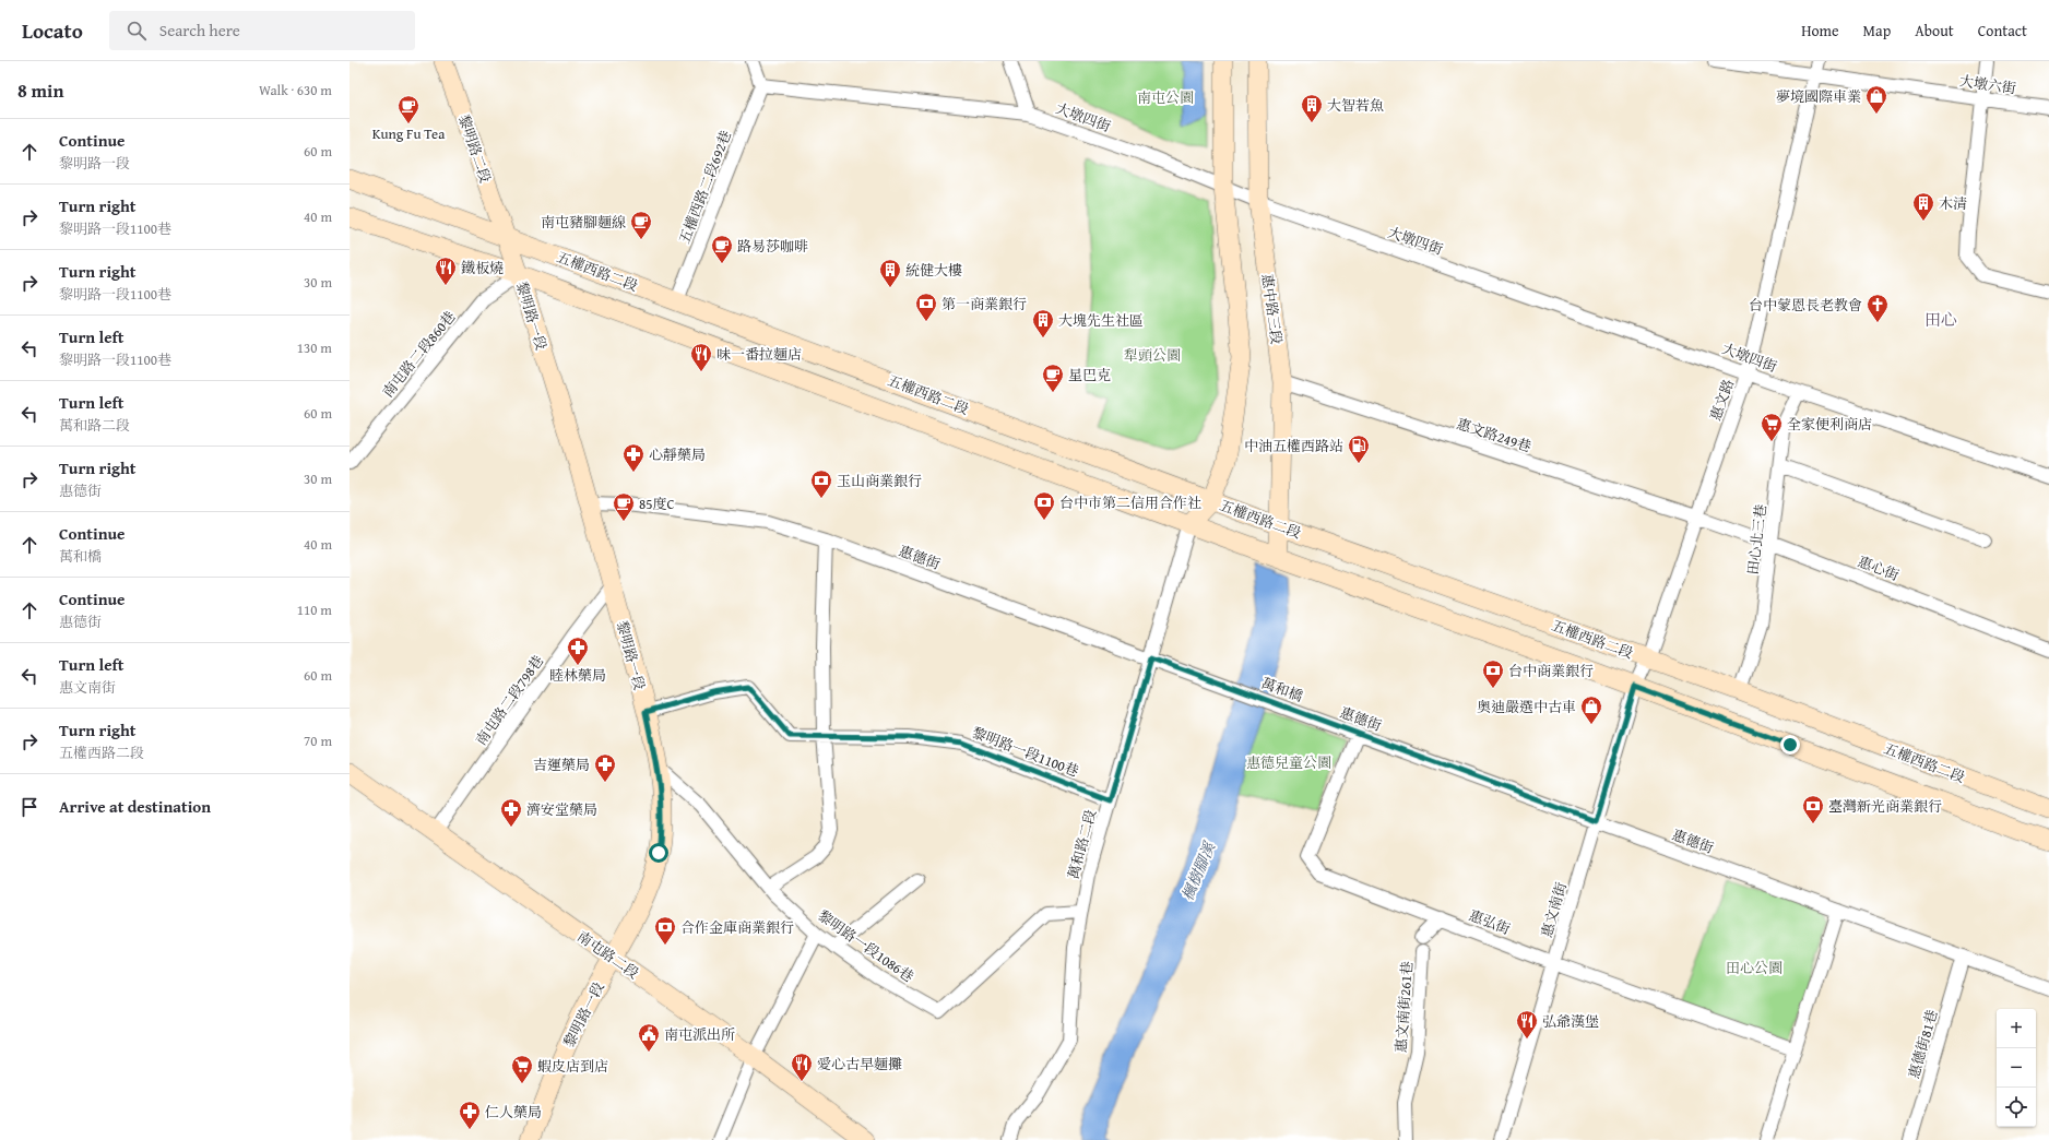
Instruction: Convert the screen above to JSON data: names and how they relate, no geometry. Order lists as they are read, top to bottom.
{
  "streets": {
    "main road": [
      "黎明路二段",
      "五權西路二段",
      "惠中路三段",
      "黎明路一段",
      "南屯路二段"
    ],
    "street": [
      "大墩六街",
      "大墩四街",
      "五權西路二段692巷",
      "南屯路二段860巷",
      "惠文路",
      "惠文路249巷",
      "田心北三巷",
      "惠德街",
      "惠心街",
      "萬和橋",
      "南屯路二段798巷",
      "黎明路一段1100巷",
      "萬和路二段",
      "惠文南街",
      "惠弘街",
      "黎明路一段1086巷",
      "惠文南街261巷",
      "惠德街81巷"
    ]
  },
  "crossings": [
    ["大墩六街", "惠文路"],
    ["大墩四街", "五權西路二段692巷"],
    ["大墩四街", "惠中路三段"],
    ["大墩四街", "惠文路"],
    ["大墩四街", "田心北三巷"],
    ["黎明路二段", "五權西路二段"],
    ["黎明路二段", "黎明路一段"],
    ["五權西路二段692巷", "五權西路二段"],
    ["五權西路二段", "惠中路三段"],
    ["五權西路二段", "黎明路一段"],
    ["五權西路二段", "南屯路二段860巷"],
    ["五權西路二段", "惠文路"],
    ["五權西路二段", "田心北三巷"],
    ["五權西路二段", "萬和路二段"],
    ["五權西路二段", "惠文南街"],
    ["惠中路三段", "惠文路249巷"],
    ["黎明路一段", "南屯路二段860巷"],
    ["黎明路一段", "惠德街"],
    ["黎明路一段", "南屯路二段798巷"],
    ["黎明路一段", "黎明路一段1100巷"],
    ["黎明路一段", "黎明路一段1086巷"],
    ["黎明路一段", "南屯路二段"],
    ["惠文路", "惠文路249巷"],
    ["惠文路", "惠心街"],
    ["惠文路", "惠文南街"],
    ["惠文路249巷", "惠心街"],
    ["田心北三巷", "惠心街"],
    ["惠德街", "萬和橋"],
    ["惠德街", "萬和路二段"],
    ["惠德街", "惠文南街"],
    ["惠德街", "惠弘街"],
    ["惠德街", "惠德街81巷"],
    ["南屯路二段798巷", "南屯路二段"],
    ["黎明路一段1100巷", "萬和路二段"],
    ["萬和路二段", "黎明路一段1086巷"],
    ["惠文南街", "惠弘街"]
  ],
  "districts": ["田心"],
  "water": ["楓樹腳溪"],
  "parks": [
    "南屯公園",
    "犁頭公園",
    "惠德兒童公園",
    "田心公園"
  ],
  "places": {
    "shop": ["夢境國際車業", "奧迪嚴選中古車"],
    "building": [
      "大智若魚",
      "木清",
      "統健大樓",
      "大塊先生社區"
    ],
    "cafe": [
      "Kung Fu Tea",
      "南屯豬腳麵線",
      "路易莎咖啡",
      "星巴克",
      "85度C"
    ],
    "restaurant": [
      "鐵板燒",
      "味一番拉麵店",
      "弘爺漢堡",
      "愛心古早麵攤"
    ],
    "bank": [
      "第一商業銀行",
      "玉山商業銀行",
      "台中市第二信用合作社",
      "台中商業銀行",
      "臺灣新光商業銀行",
      "合作金庫商業銀行"
    ],
    "church": ["台中蒙恩長老教會"],
    "supermarket": ["全家便利商店", "蝦皮店到店"],
    "fuel station": ["中油五權西路站"],
    "pharmacy": [
      "心靜藥局",
      "睦林藥局",
      "吉運藥局",
      "濟安堂藥局",
      "仁人藥局"
    ],
    "public building": ["南屯派出所"]
  },
  "page": {
    "header": "Locato",
    "search": "Search here",
    "nav": [
      "Home",
      "Map",
      "About",
      "Contact"
    ],
    "heading": ["8 min", "Walk · 630 m"],
    "list": [
      ["Continue", "黎明路一段", "60 m"],
      ["Turn right", "黎明路一段1100巷", "40 m"],
      ["Turn right", "黎明路一段1100巷", "30 m"],
      ["Turn left", "黎明路一段1100巷", "130 m"],
      ["Turn left", "萬和路二段", "60 m"],
      ["Turn right", "惠德街", "30 m"],
      ["Continue", "萬和橋", "40 m"],
      ["Continue", "惠德街", "110 m"],
      ["Turn left", "惠文南街", "60 m"],
      ["Turn right", "五權西路二段", "70 m"],
      "Arrive at destination"
    ],
    "map_buttons": ["+", "−"]
  }
}
